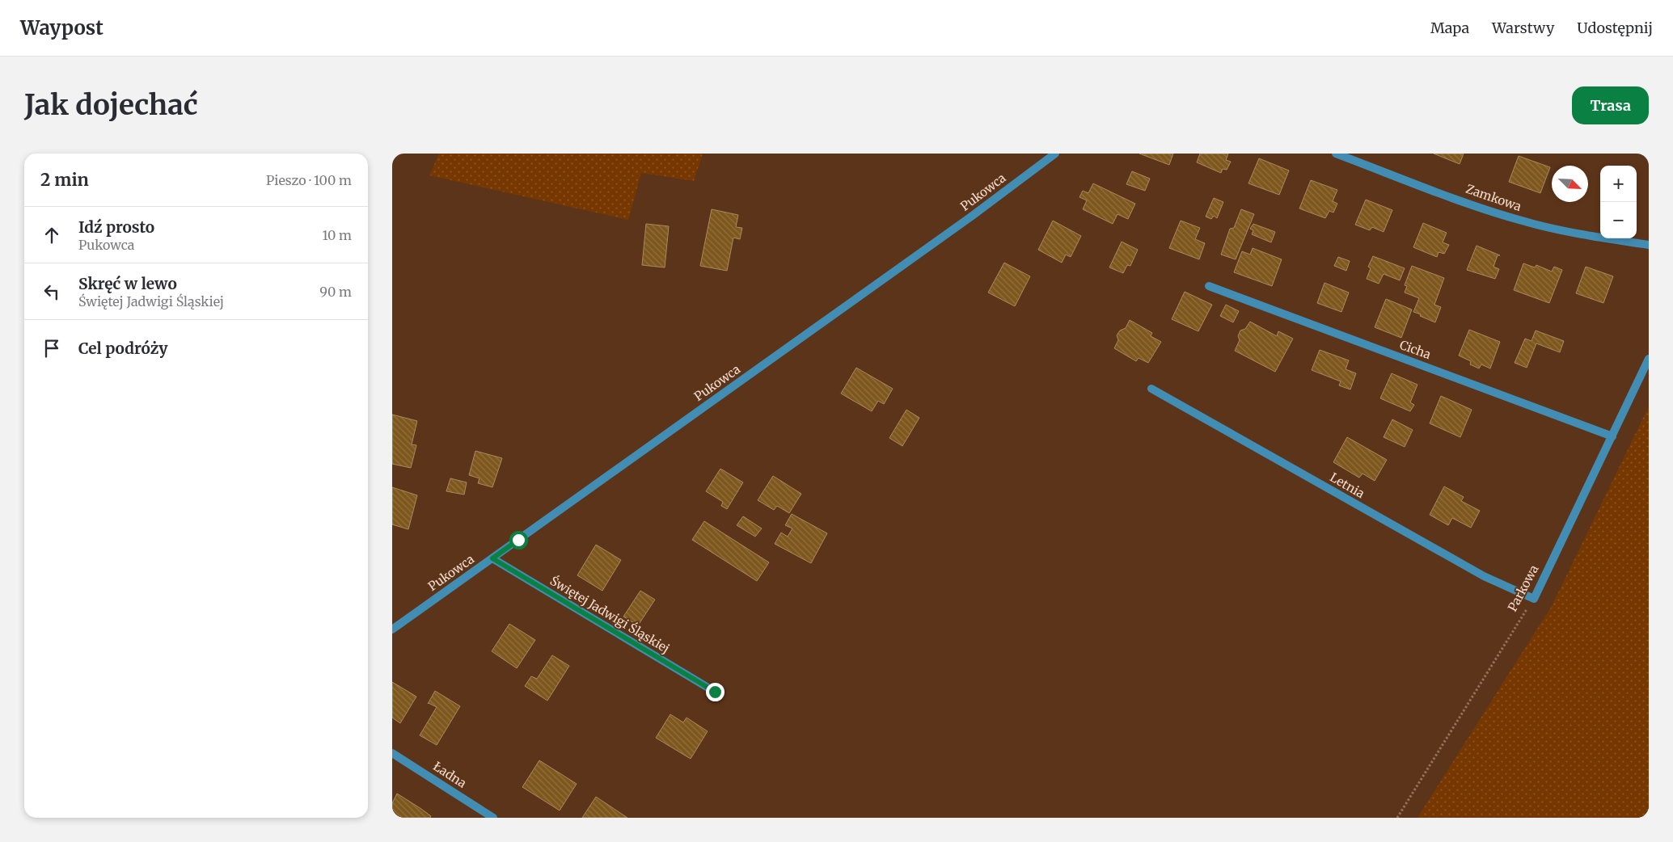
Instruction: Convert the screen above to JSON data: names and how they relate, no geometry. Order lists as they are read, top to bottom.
{
  "streets": {
    "street": [
      "Pukowca",
      "Zamkowa",
      "Cicha",
      "Letnia",
      "Parkowa",
      "Świętej Jadwigi Śląskiej",
      "Ładna"
    ]
  },
  "crossings": [
    ["Pukowca", "Świętej Jadwigi Śląskiej"],
    ["Cicha", "Parkowa"],
    ["Letnia", "Parkowa"]
  ],
  "north": "bottom right",
  "page": {
    "header": "Waypost",
    "nav": ["Mapa", "Warstwy", "Udostępnij"],
    "buttons": "Trasa",
    "title": "Jak dojechać",
    "heading": ["2 min", "Pieszo · 100 m"],
    "map_buttons": ["+", "−"],
    "list": [
      ["Idź prosto", "Pukowca", "10 m"],
      ["Skręć w lewo", "Świętej Jadwigi Śląskiej", "90 m"],
      "Cel podróży"
    ]
  }
}
